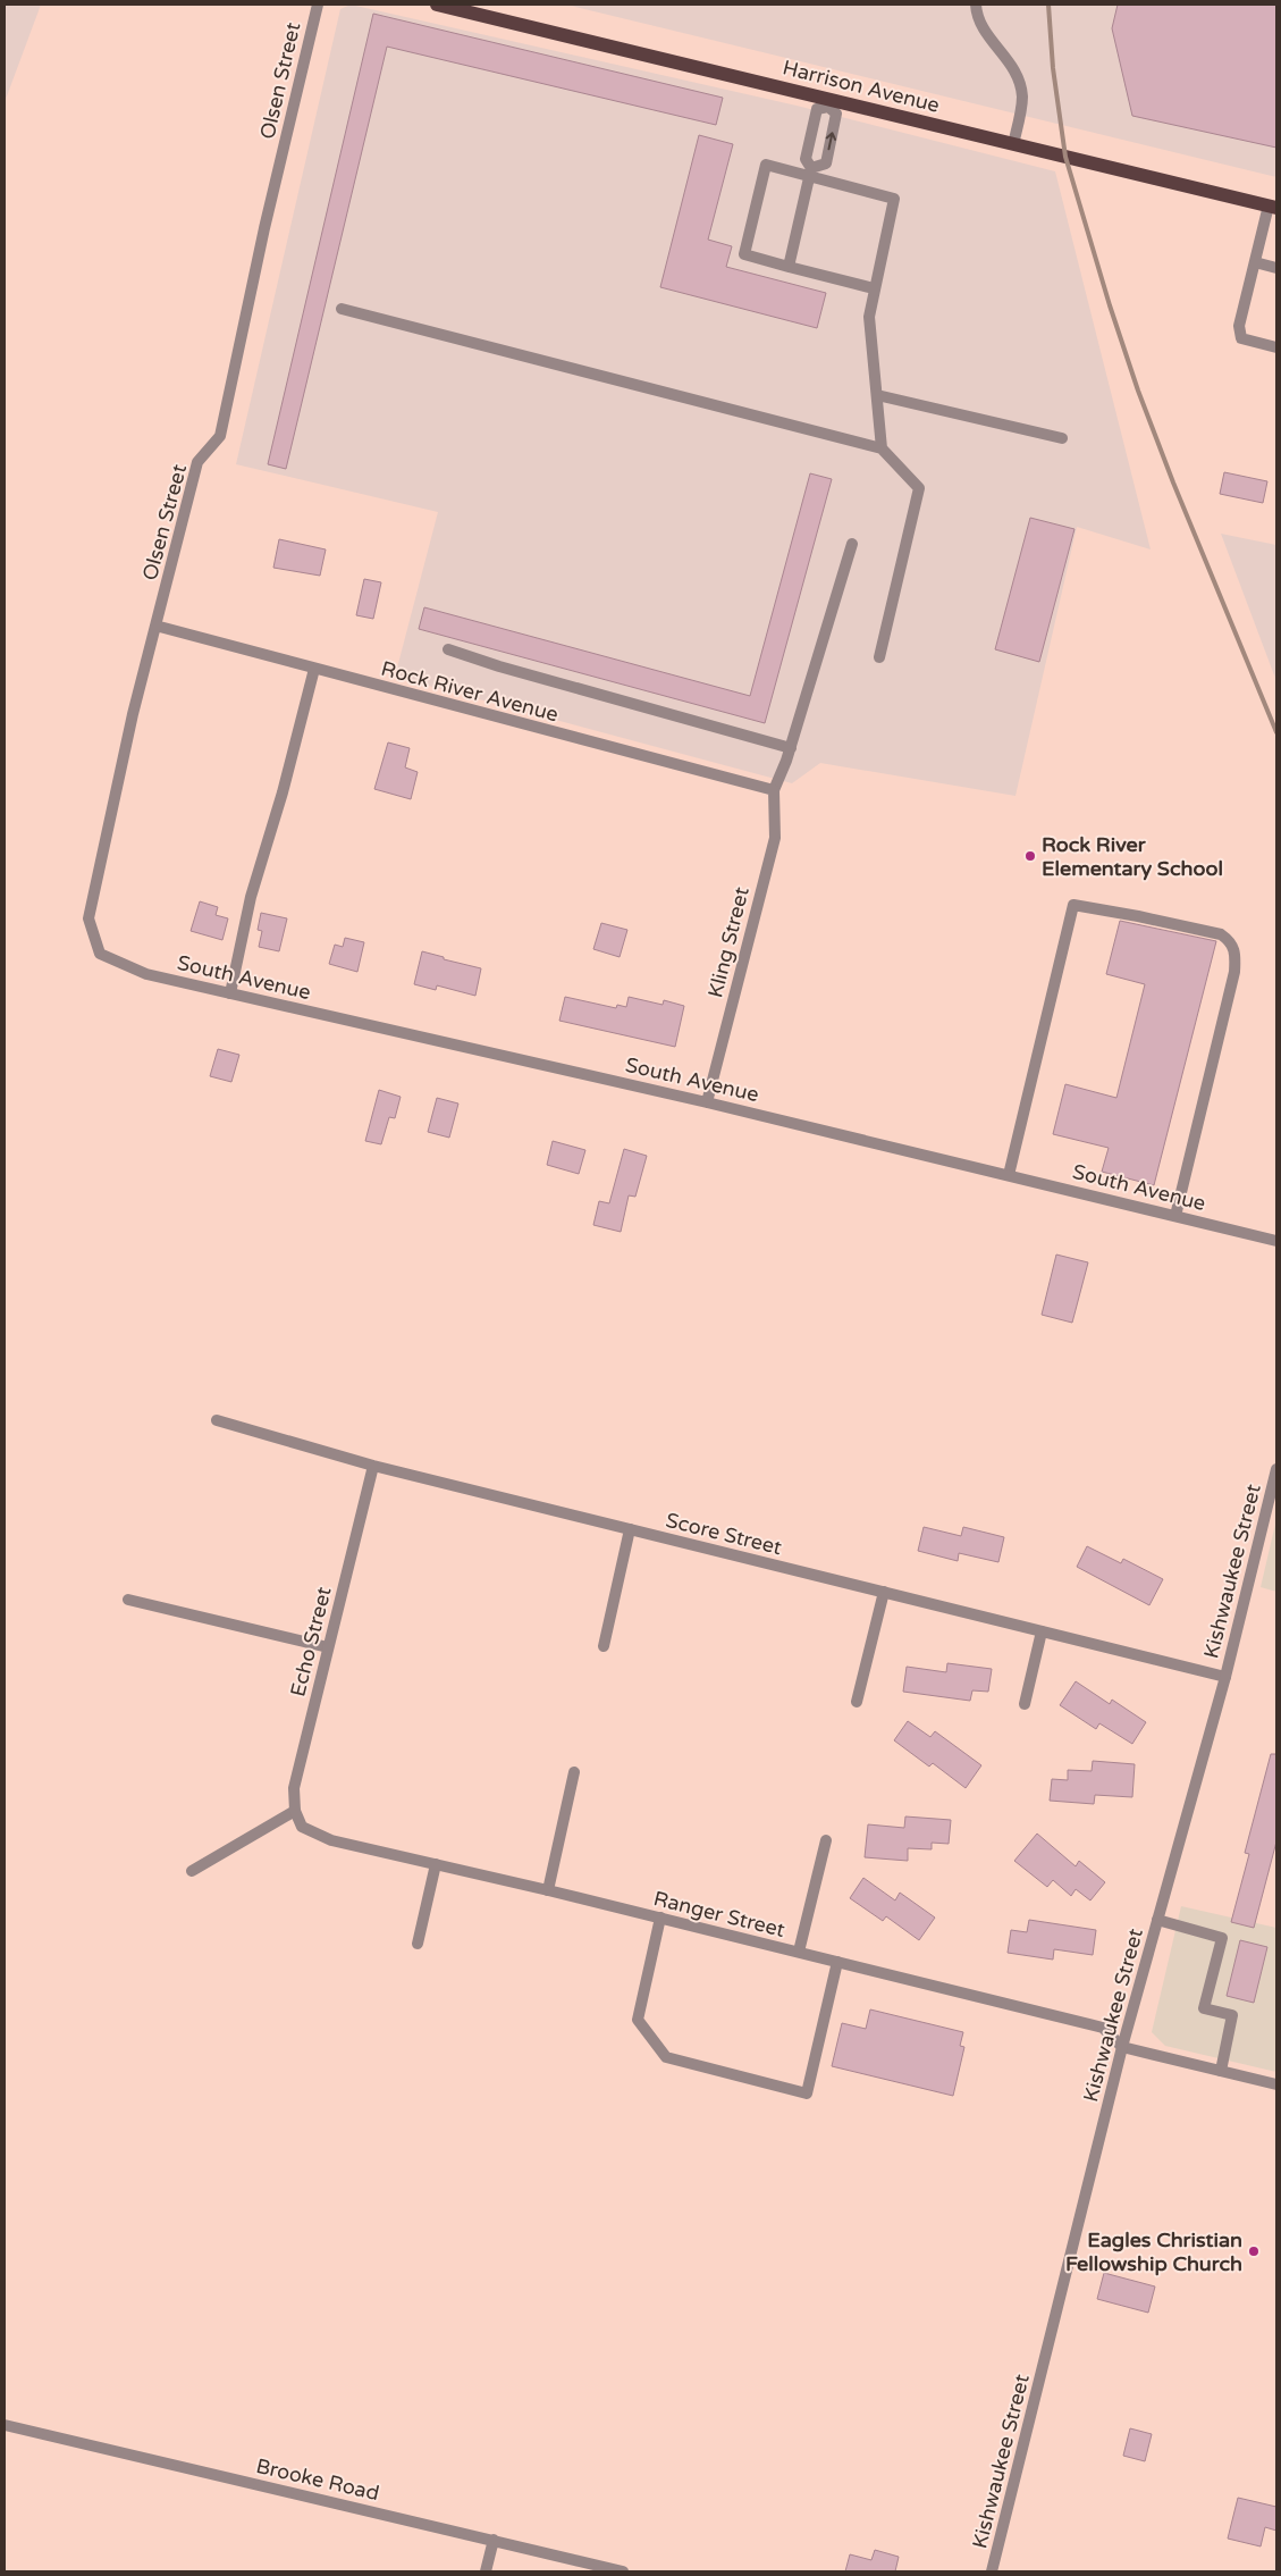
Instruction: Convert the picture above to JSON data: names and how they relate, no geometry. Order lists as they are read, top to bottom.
{
  "streets": {
    "main road": ["Harrison Avenue"],
    "street": [
      "Olsen Street",
      "Rock River Avenue",
      "Kling Street",
      "South Avenue",
      "Score Street",
      "Kishwaukee Street",
      "Echo Street",
      "Ranger Street",
      "Brooke Road"
    ]
  },
  "crossings": [
    ["Olsen Street", "Rock River Avenue"],
    ["Olsen Street", "South Avenue"],
    ["Rock River Avenue", "Kling Street"],
    ["Kling Street", "South Avenue"],
    ["Score Street", "Kishwaukee Street"],
    ["Score Street", "Echo Street"],
    ["Kishwaukee Street", "Ranger Street"],
    ["Echo Street", "Ranger Street"]
  ],
  "places": ["Rock River Elementary School", "Eagles Christian Fellowship Church"]
}
